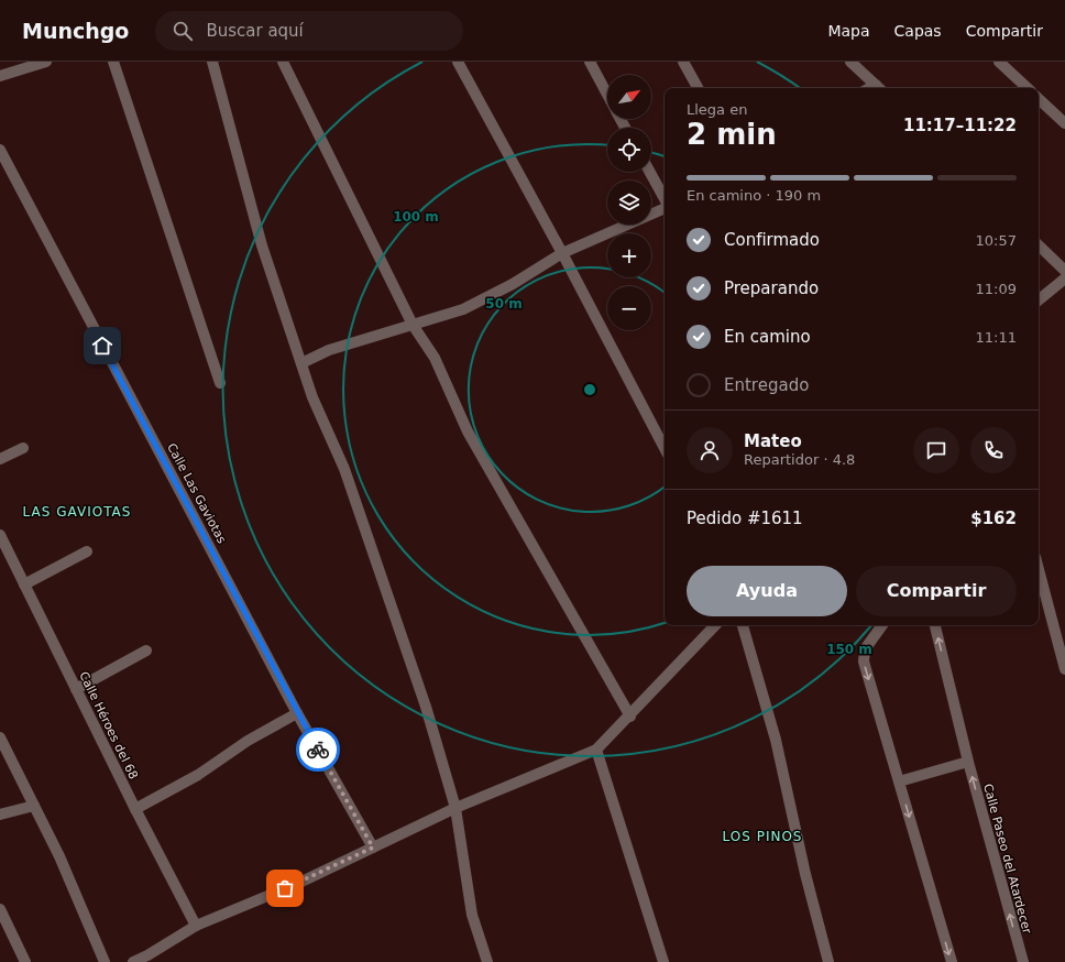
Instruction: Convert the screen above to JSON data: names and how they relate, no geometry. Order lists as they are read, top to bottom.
{
  "streets": {
    "street": ["Calle Las Gaviotas", "Calle Héroes del 68", "Calle Paseo del Atardecer"]
  },
  "districts": ["LAS GAVIOTAS", "LOS PINOS"],
  "north": "top right",
  "page": {
    "header": "Munchgo",
    "search": "Buscar aquí",
    "nav": ["Mapa", "Capas", "Compartir"],
    "map_buttons": ["+", "−"],
    "heading": ["2 min", "Llega en", "11:17–11:22"],
    "panel": [
      "Mateo",
      "Repartidor · 4.8",
      "Pedido #1611",
      "$162"
    ],
    "bar": "En camino · 190 m",
    "list": [
      ["Confirmado", "10:57"],
      ["Preparando", "11:09"],
      ["En camino", "11:11"],
      "Entregado"
    ],
    "buttons": ["Ayuda", "Compartir"]
  },
  "rings": ["100 m", "50 m", "150 m"]
}
